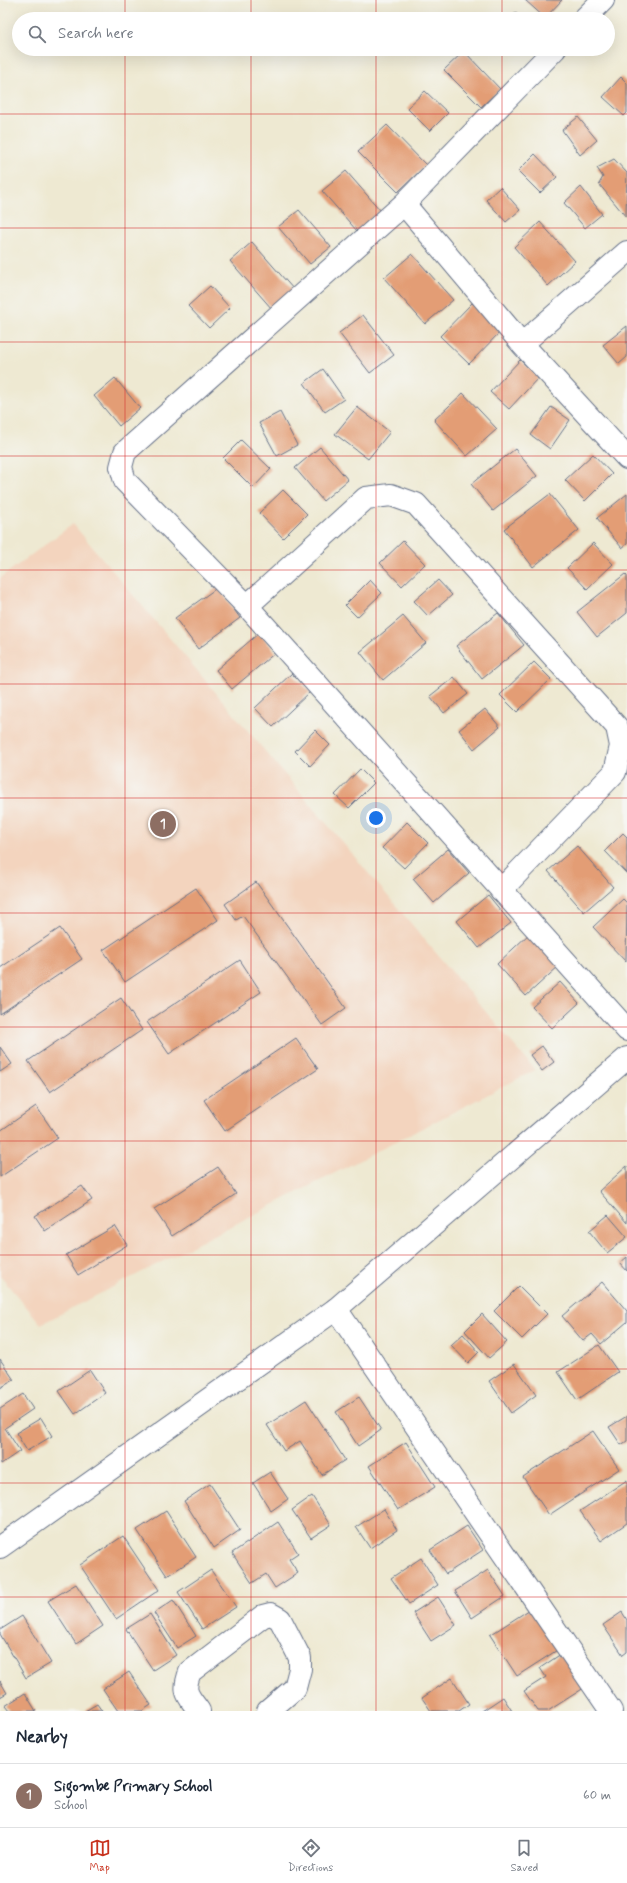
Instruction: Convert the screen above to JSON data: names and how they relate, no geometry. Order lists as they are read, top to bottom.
{
  "page": {
    "search": "Search here",
    "pins": "1",
    "heading": "Nearby",
    "list": [
      {
        "mark": "1",
        "name": "Sigombe Primary School",
        "note": "School",
        "value": "60 m"
      }
    ],
    "nav": ["Map", "Directions", "Saved"]
  }
}
